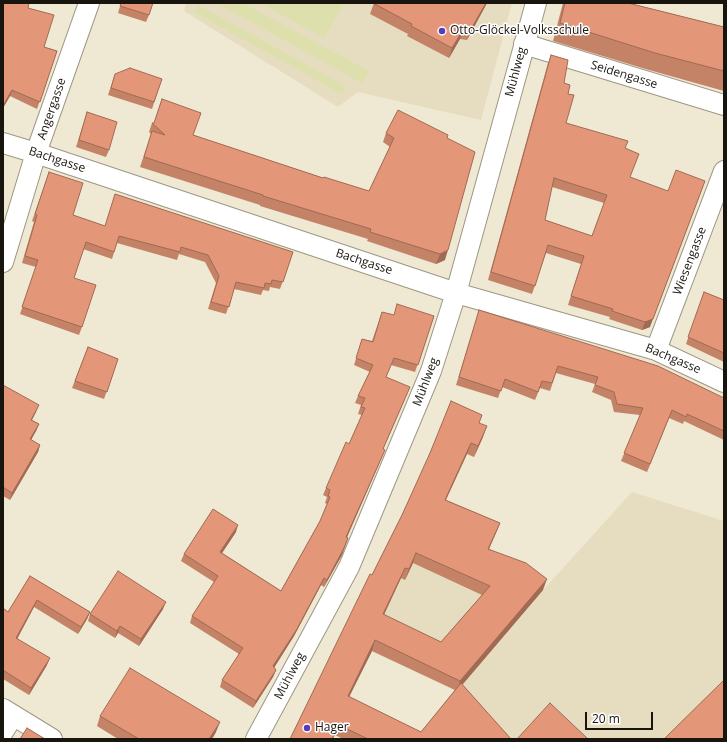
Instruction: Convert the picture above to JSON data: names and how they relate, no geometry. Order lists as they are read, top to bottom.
{
  "streets": {
    "street": [
      "Mühlweg",
      "Seidengasse",
      "Angergasse",
      "Bachgasse",
      "Wiesengasse"
    ]
  },
  "crossings": [
    ["Mühlweg", "Seidengasse"],
    ["Mühlweg", "Bachgasse"],
    ["Angergasse", "Bachgasse"],
    ["Bachgasse", "Wiesengasse"]
  ],
  "places": ["Otto-Glöckel-Volksschule", "Hager"],
  "scale_bar": "20 m"
}
